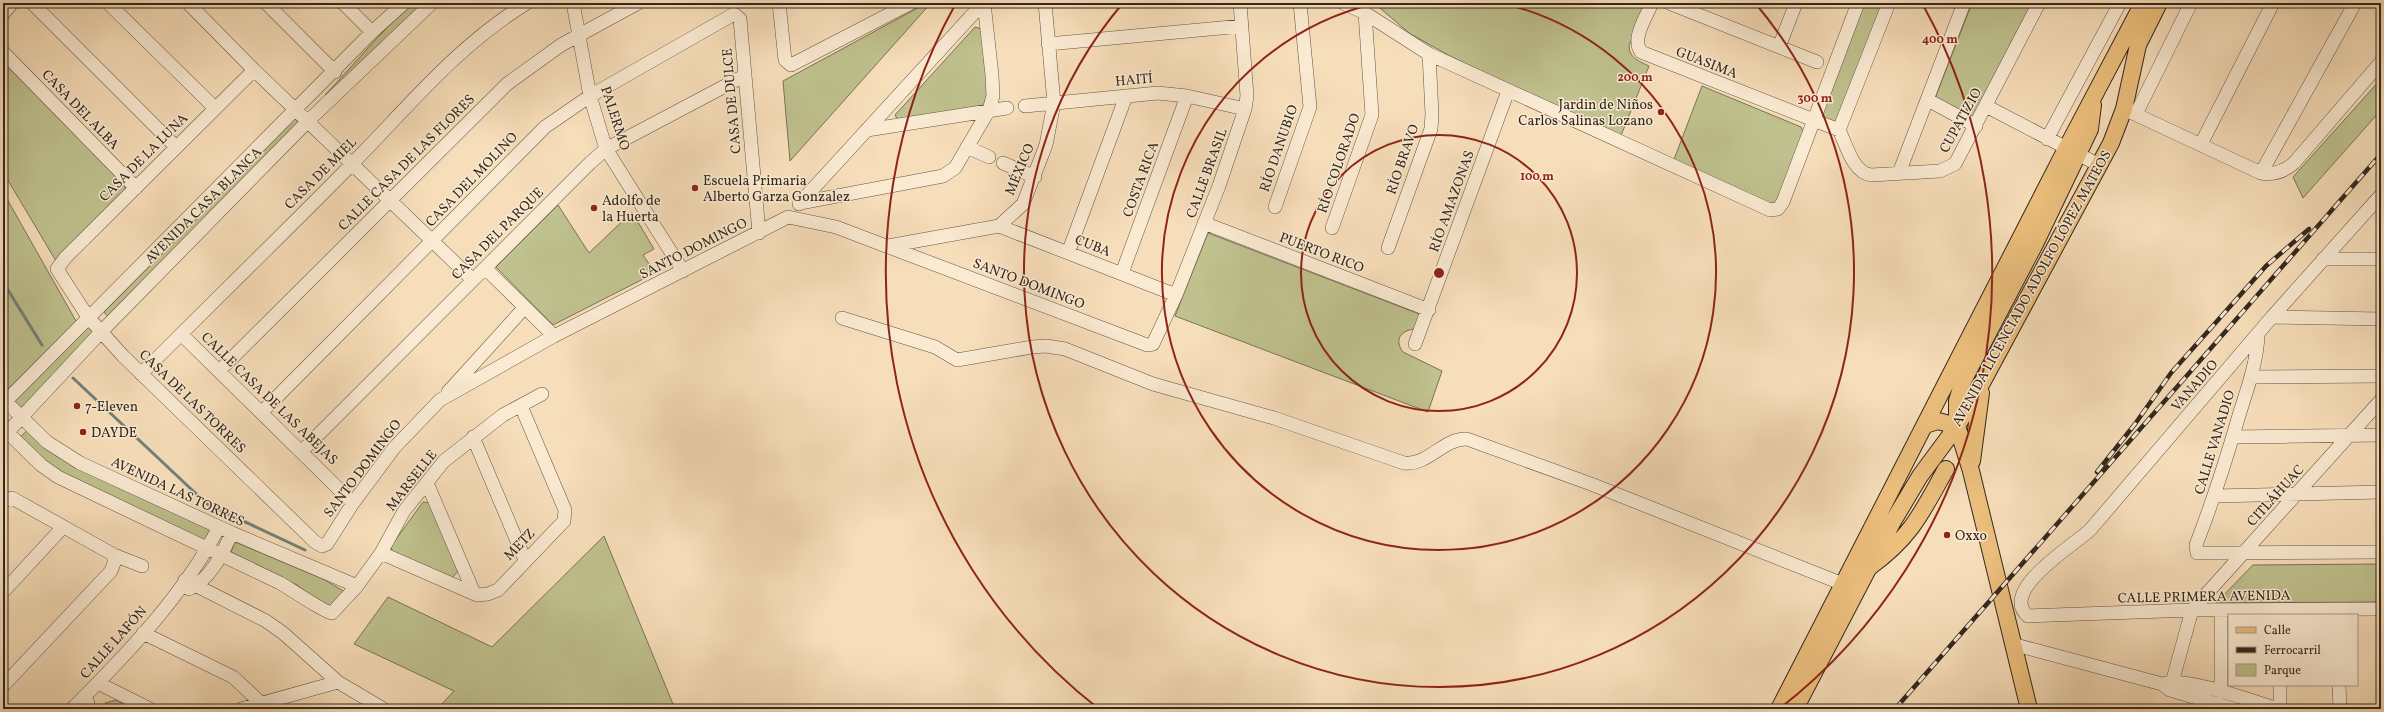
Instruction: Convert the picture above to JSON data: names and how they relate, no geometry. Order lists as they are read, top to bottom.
{
  "streets": {
    "main road": ["AVENIDA LICENCIADO ADOLFO LÓPEZ MATEOS"],
    "street": [
      "GUASIMA",
      "HAITÍ",
      "CASA DE DULCE",
      "CASA DEL ALBA",
      "PALERMO",
      "CUPATIZIO",
      "RÍO DANUBIO",
      "CASA DE LA LUNA",
      "RÍO BRAVO",
      "CALLE CASA DE LAS FLORES",
      "RÍO COLORADO",
      "MÉXICO",
      "CASA DE MIEL",
      "CALLE BRASIL",
      "CASA DEL MOLINO",
      "COSTA RICA",
      "RÍO AMAZONAS",
      "AVENIDA CASA BLANCA",
      "CASA DEL PARQUE",
      "CUBA",
      "SANTO DOMINGO",
      "PUERTO RICO",
      "VANADIO",
      "CALLE CASA DE LAS ABEJAS",
      "CASA DE LAS TORRES",
      "CALLE VANADIO",
      "MARSELLE",
      "AVENIDA LAS TORRES",
      "CITLÁHUAC",
      "METZ",
      "CALLE PRIMERA AVENIDA",
      "CALLE LAFÓN"
    ]
  },
  "crossings": [
    ["HAITÍ", "MÉXICO"],
    ["HAITÍ", "CALLE BRASIL"],
    ["HAITÍ", "COSTA RICA"],
    ["CASA DE DULCE", "CASA DEL MOLINO"],
    ["CASA DE DULCE", "CASA DEL PARQUE"],
    ["CASA DE DULCE", "SANTO DOMINGO"],
    ["CASA DEL ALBA", "CASA DE LA LUNA"],
    ["PALERMO", "CALLE CASA DE LAS FLORES"],
    ["PALERMO", "CASA DEL MOLINO"],
    ["PALERMO", "CASA DEL PARQUE"],
    ["PALERMO", "SANTO DOMINGO"],
    ["CASA DE LA LUNA", "CASA DE LAS TORRES"],
    ["CALLE CASA DE LAS FLORES", "CALLE CASA DE LAS ABEJAS"],
    ["MÉXICO", "CUBA"],
    ["CASA DE MIEL", "CALLE CASA DE LAS ABEJAS"],
    ["CASA DE MIEL", "CASA DE LAS TORRES"],
    ["CALLE BRASIL", "CUBA"],
    ["CALLE BRASIL", "SANTO DOMINGO"],
    ["CALLE BRASIL", "PUERTO RICO"],
    ["CASA DEL MOLINO", "CALLE CASA DE LAS ABEJAS"],
    ["COSTA RICA", "CUBA"],
    ["RÍO AMAZONAS", "PUERTO RICO"],
    ["AVENIDA CASA BLANCA", "CASA DE LAS TORRES"],
    ["AVENIDA CASA BLANCA", "AVENIDA LAS TORRES"],
    ["CASA DEL PARQUE", "CALLE CASA DE LAS ABEJAS"],
    ["SANTO DOMINGO", "CALLE CASA DE LAS ABEJAS"],
    ["SANTO DOMINGO", "CASA DE LAS TORRES"],
    ["VANADIO", "CALLE VANADIO"],
    ["VANADIO", "CALLE PRIMERA AVENIDA"],
    ["CALLE VANADIO", "CITLÁHUAC"],
    ["MARSELLE", "AVENIDA LAS TORRES"],
    ["MARSELLE", "METZ"],
    ["MARSELLE", "CALLE LAFÓN"],
    ["AVENIDA LAS TORRES", "CALLE LAFÓN"],
    ["CITLÁHUAC", "CALLE PRIMERA AVENIDA"]
  ],
  "places": [
    "Jardin de Niños Carlos Salinas Lozano",
    "Escuela Primaria Alberto Garza Gonzalez",
    "Adolfo de la Huerta",
    "7-Eleven",
    "DAYDE",
    "Oxxo"
  ],
  "legend": ["Calle", "Ferrocarril", "Parque"],
  "rings": [
    "400 m",
    "200 m",
    "300 m",
    "100 m"
  ]
}
